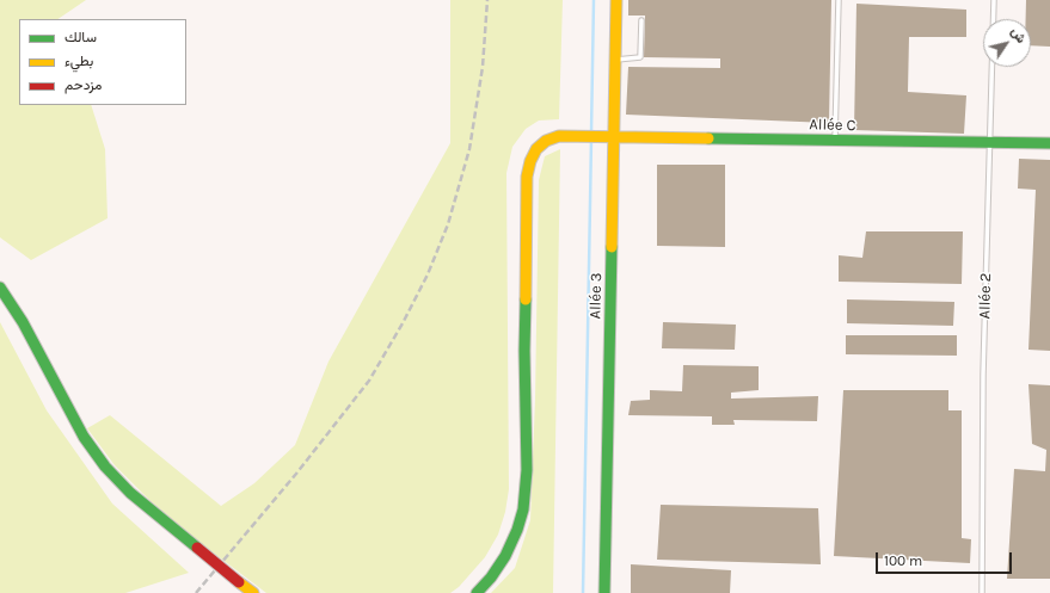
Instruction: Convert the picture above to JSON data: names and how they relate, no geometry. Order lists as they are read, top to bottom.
{
  "streets": {
    "street": ["Allée C", "Allée 3"],
    "lane": ["Allée 2"]
  },
  "crossings": [
    ["Allée C", "Allée 3"],
    ["Allée C", "Allée 2"]
  ],
  "legend": ["سالك", "بطيء", "مزدحم"],
  "scale_bar": "100 m",
  "north": "top right"
}
